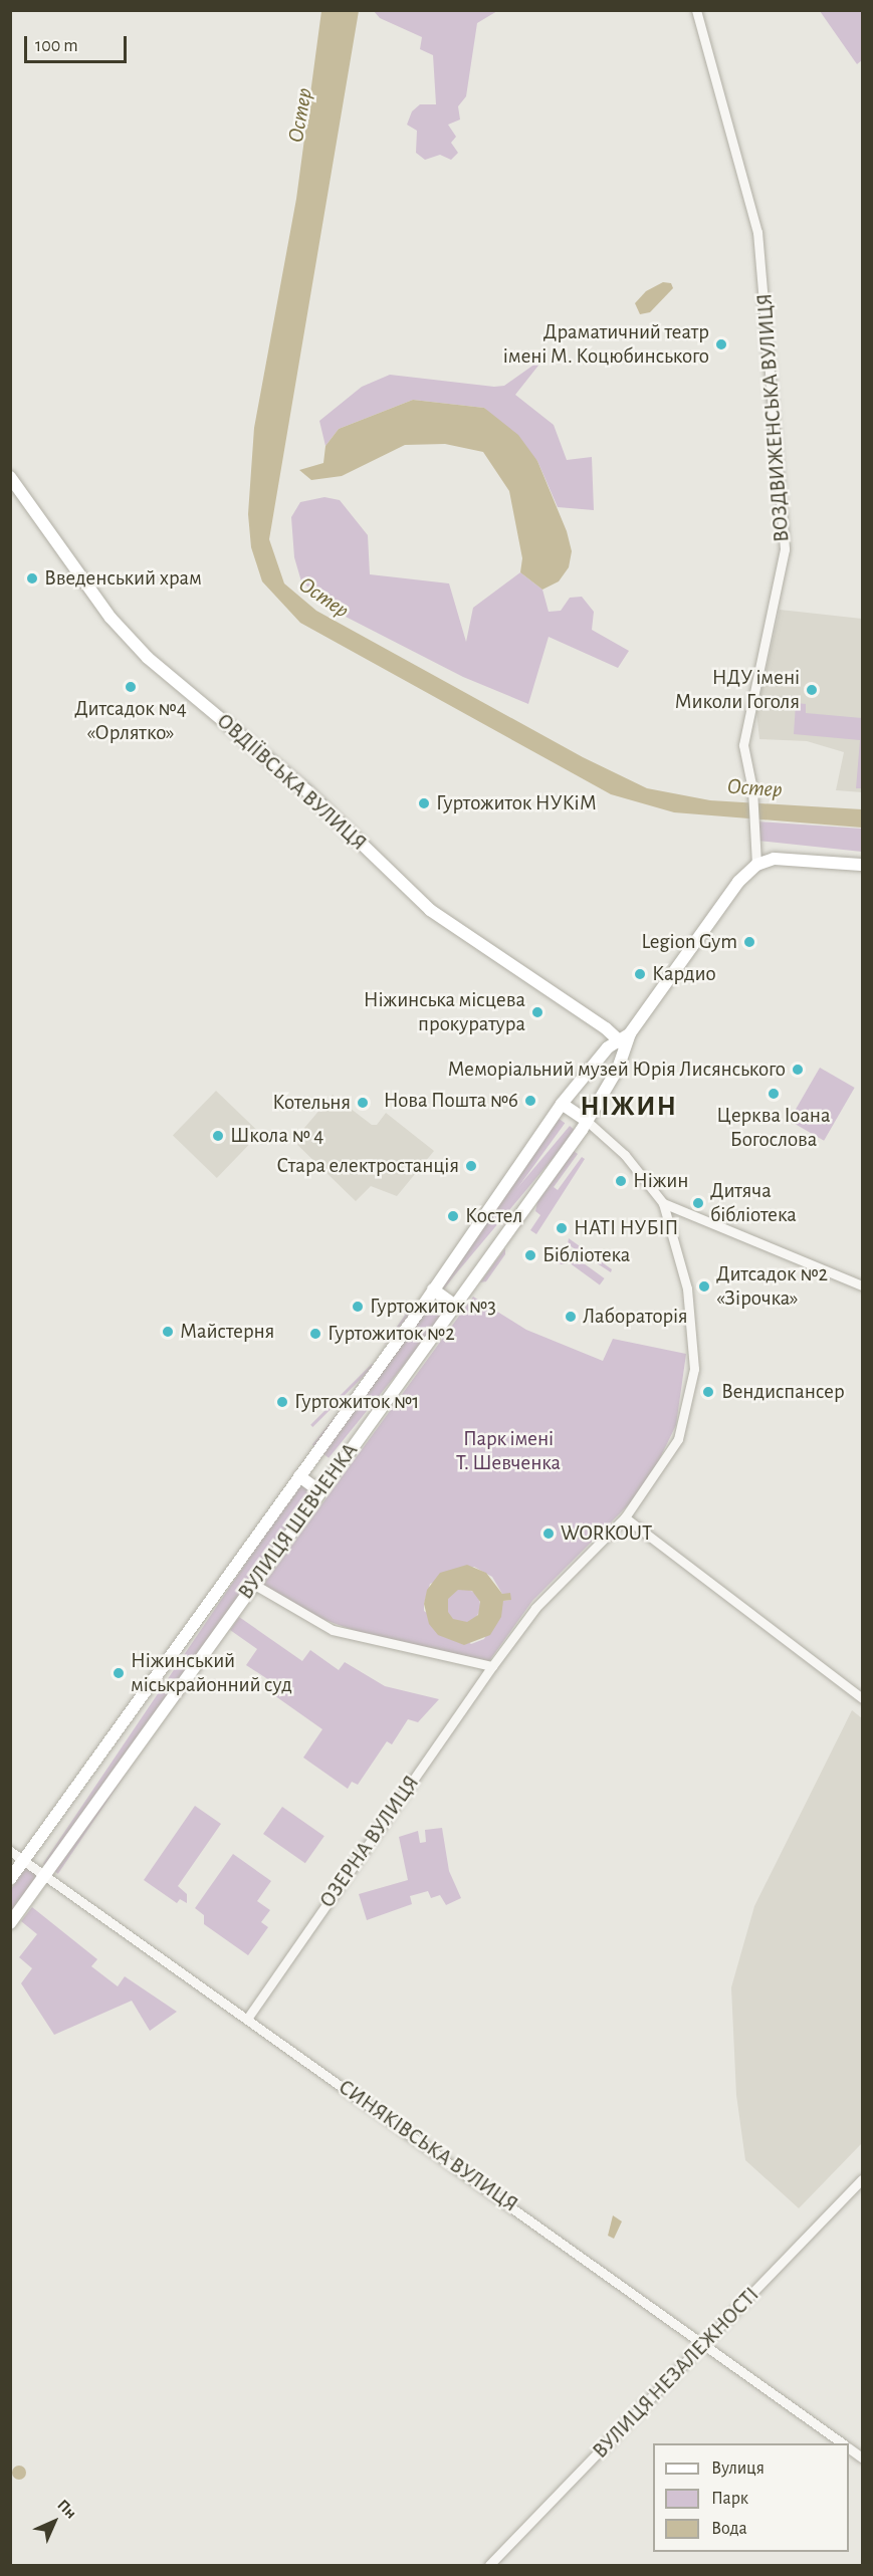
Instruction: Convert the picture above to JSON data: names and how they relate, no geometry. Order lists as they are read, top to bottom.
{
  "streets": {
    "main road": ["ОВДІЇВСЬКА ВУЛИЦЯ", "ВУЛИЦЯ ШЕВЧЕНКА"],
    "street": [
      "ВОЗДВИЖЕНСЬКА ВУЛИЦЯ",
      "ОЗЕРНА ВУЛИЦЯ",
      "СИНЯКІВСЬКА ВУЛИЦЯ",
      "ВУЛИЦЯ НЕЗАЛЕЖНОСТІ"
    ]
  },
  "crossings": [
    ["ОВДІЇВСЬКА ВУЛИЦЯ", "ВУЛИЦЯ ШЕВЧЕНКА"],
    ["ВУЛИЦЯ ШЕВЧЕНКА", "СИНЯКІВСЬКА ВУЛИЦЯ"],
    ["ОЗЕРНА ВУЛИЦЯ", "СИНЯКІВСЬКА ВУЛИЦЯ"],
    ["СИНЯКІВСЬКА ВУЛИЦЯ", "ВУЛИЦЯ НЕЗАЛЕЖНОСТІ"]
  ],
  "districts": ["НІЖИН"],
  "water": ["Остер"],
  "parks": ["Парк імені Т. Шевченка"],
  "places": [
    "Драматичний театр імені М. Коцюбинського",
    "Введенський храм",
    "Дитсадок №4 «Орлятко»",
    "НДУ імені Миколи Гоголя",
    "Гуртожиток НУКіМ",
    "Legion Gym",
    "Кардио",
    "Ніжинська місцева прокуратура",
    "Меморіальний музей Юрія Лисянського",
    "Церква Іоана Богослова",
    "Нова Пошта №6",
    "Котельня",
    "Школа № 4",
    "Cтара електростанція",
    "Ніжин",
    "Дитяча бібліотека",
    "Костел",
    "НАТІ НУБІП",
    "Бібліотека",
    "Дитсадок №2 «Зірочка»",
    "Гуртожиток №3",
    "Лабораторія",
    "Майстерня",
    "Гуртожиток №2",
    "Вендиспансер",
    "Гуртожиток №1",
    "WORKOUT",
    "Ніжинський міськрайонний суд"
  ],
  "legend": ["Вулиця", "Парк", "Вода"],
  "scale_bar": "100 m",
  "north": "top right"
}
